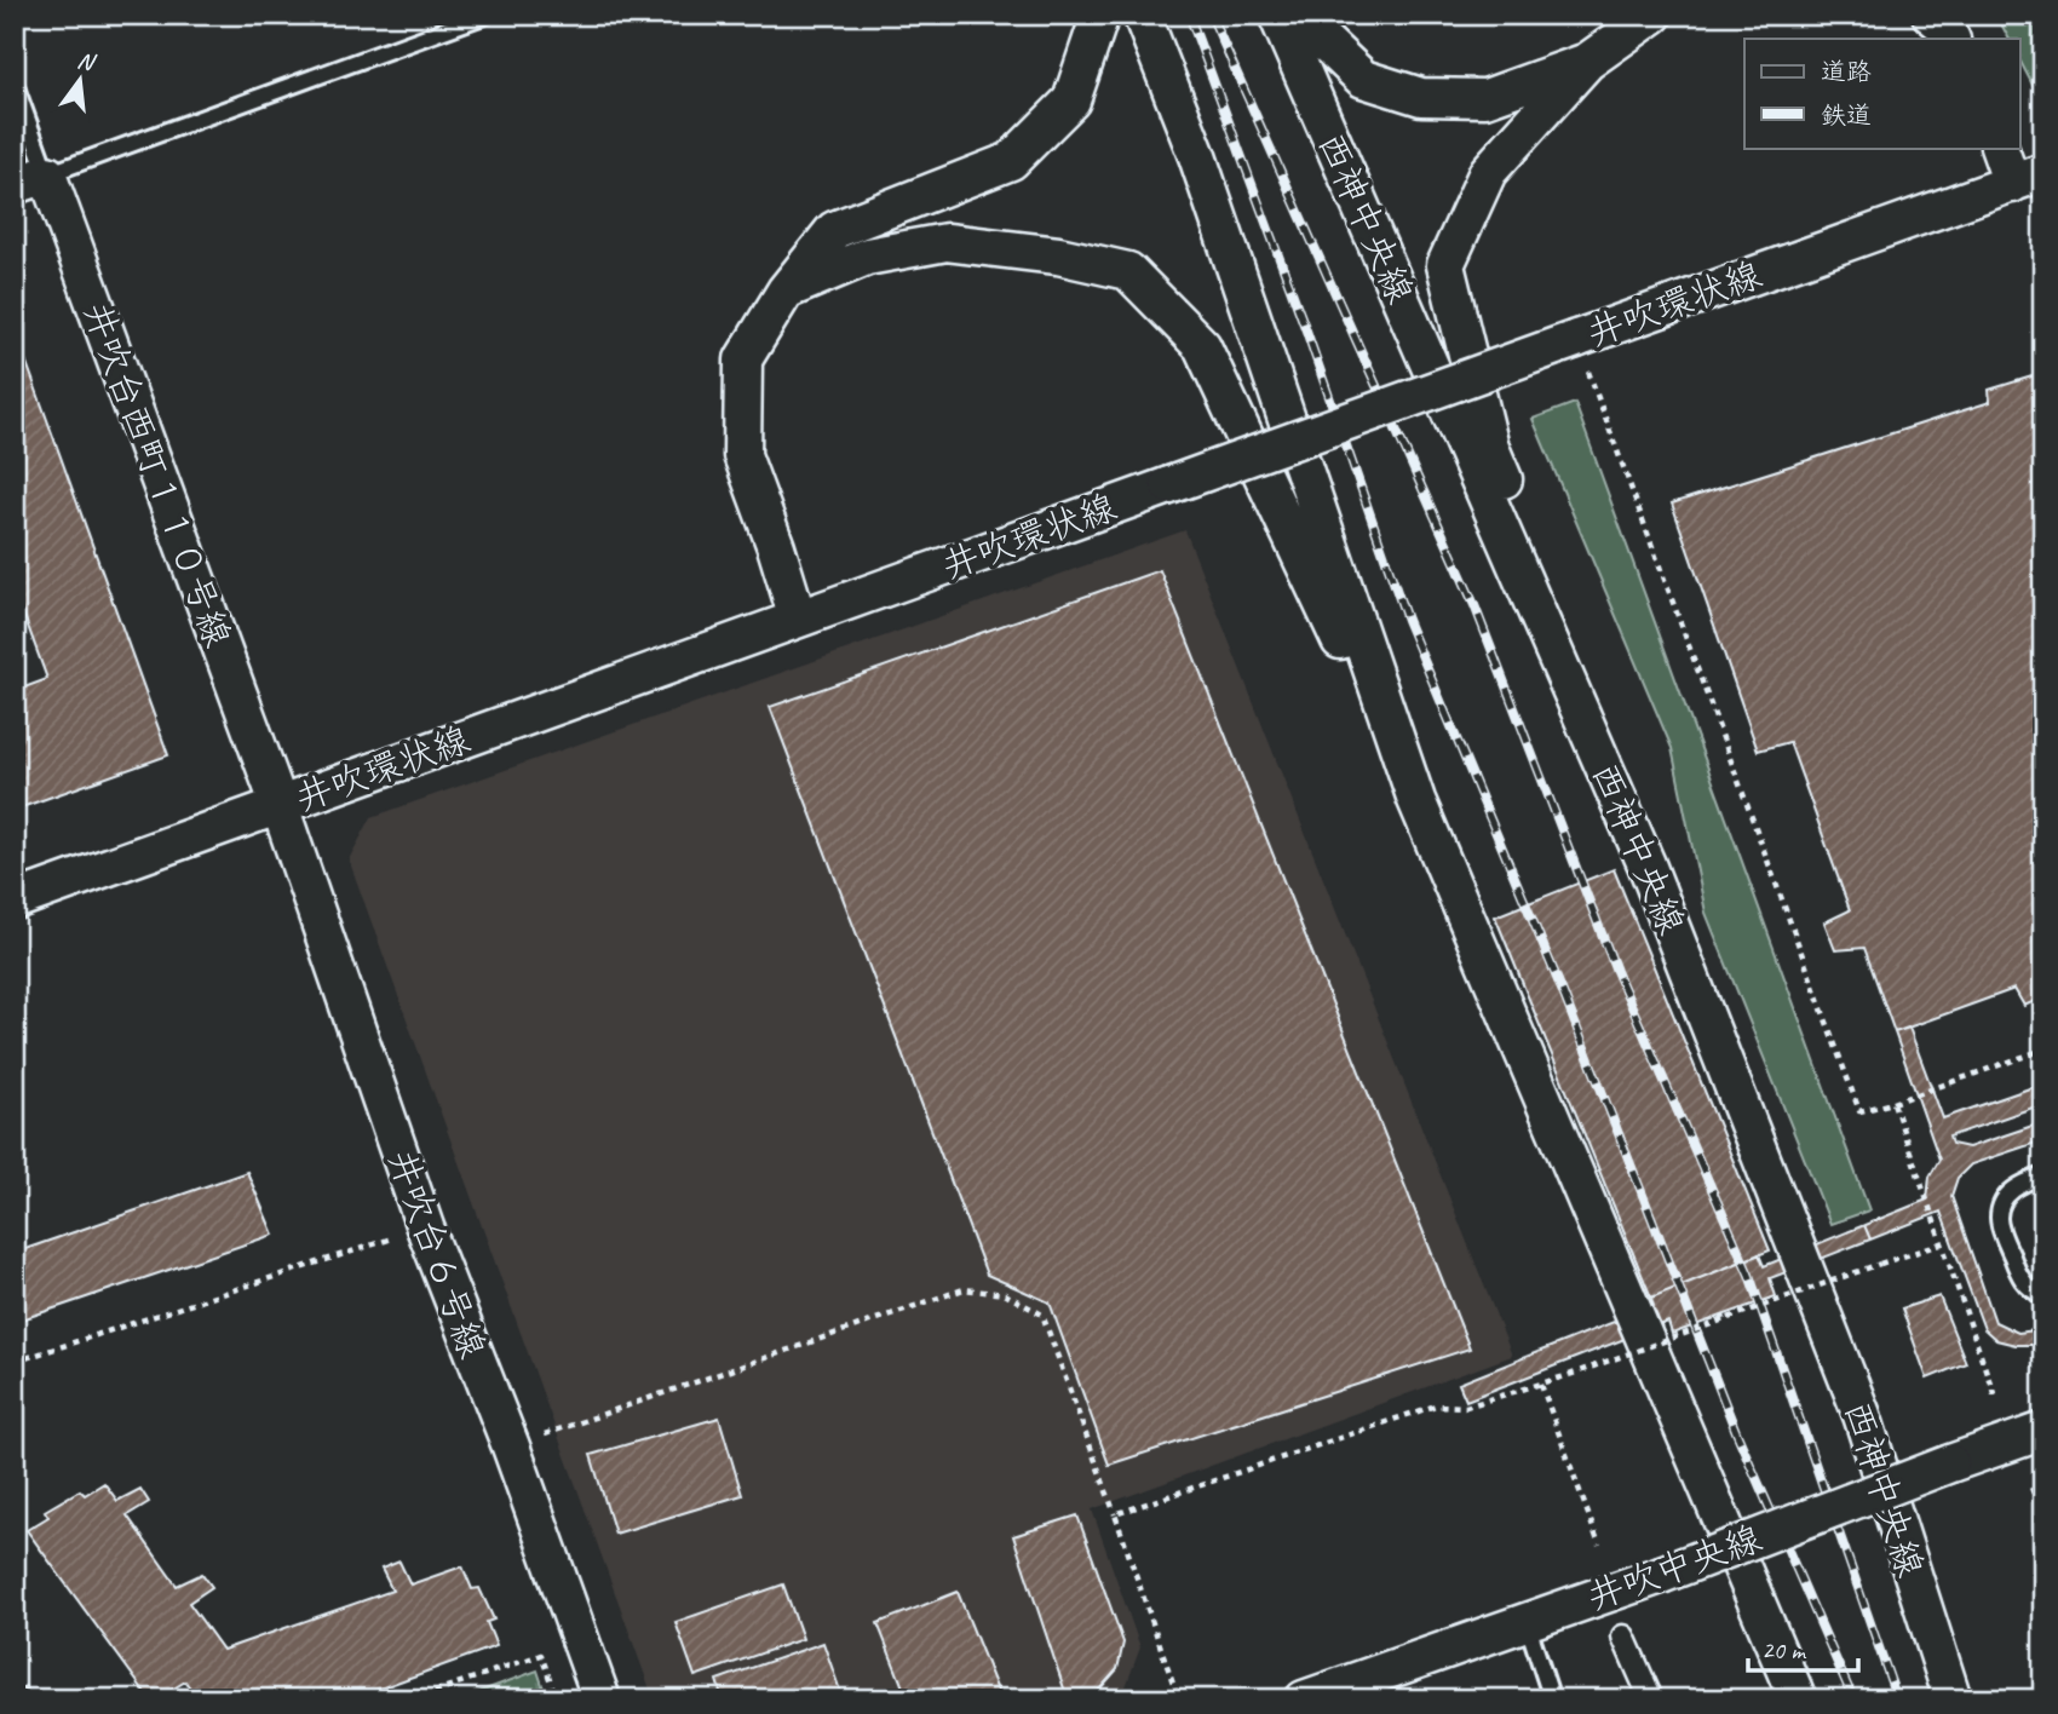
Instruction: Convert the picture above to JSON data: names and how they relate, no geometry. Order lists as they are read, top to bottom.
{
  "streets": {
    "street": [
      "西神中央線",
      "井吹環状線",
      "井吹台西町１１０号線",
      "井吹台６号線",
      "井吹中央線"
    ]
  },
  "crossings": [
    ["井吹環状線", "井吹台西町１１０号線"],
    ["井吹環状線", "井吹台６号線"],
    ["井吹台西町１１０号線", "井吹台６号線"]
  ],
  "legend": ["道路", "鉄道"],
  "scale_bar": "20 m",
  "north": "top"
}
